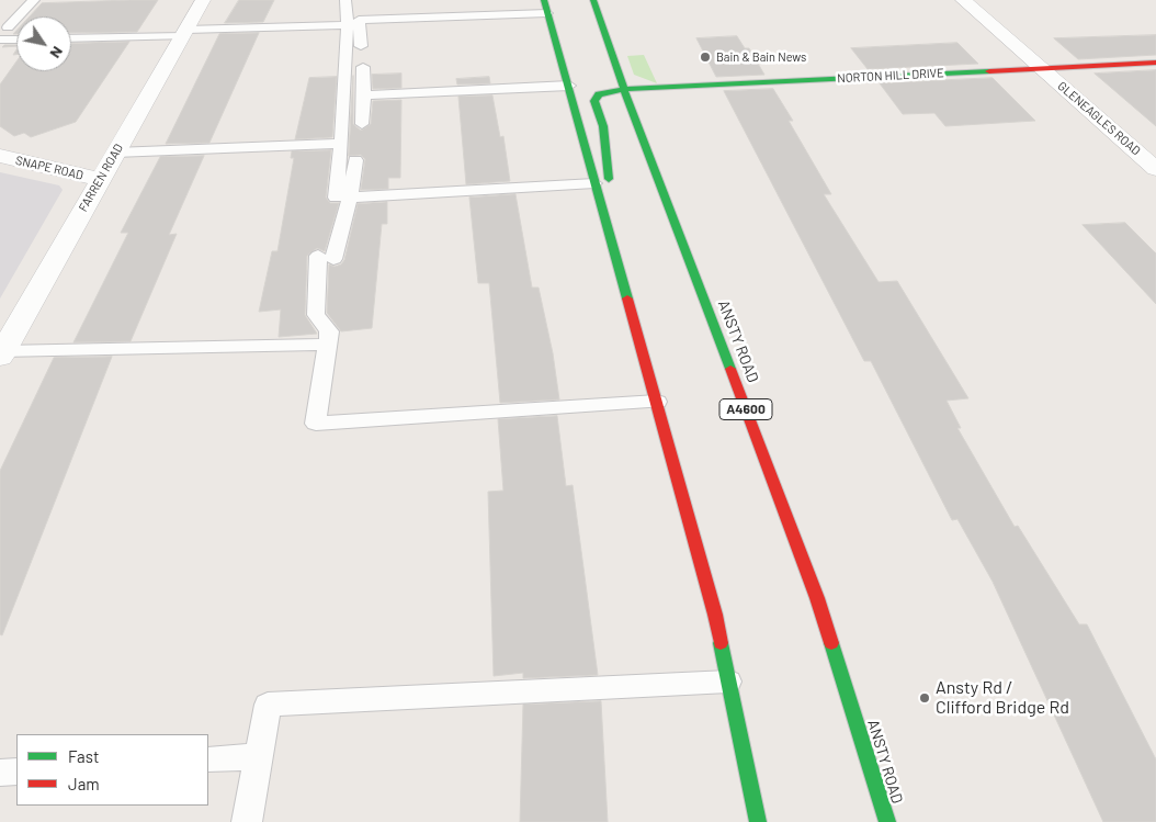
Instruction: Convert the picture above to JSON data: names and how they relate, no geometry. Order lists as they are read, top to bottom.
{
  "streets": {
    "main road": ["NORTON HILL DRIVE", "ANSTY ROAD", "A4600"],
    "street": ["GLENEAGLES ROAD", "SNAPE ROAD", "FARREN ROAD"]
  },
  "crossings": [
    ["NORTON HILL DRIVE", "GLENEAGLES ROAD"],
    ["NORTON HILL DRIVE", "ANSTY ROAD"],
    ["SNAPE ROAD", "FARREN ROAD"]
  ],
  "places": ["Bain & Bain News", "Ansty Rd / Clifford Bridge Rd"],
  "legend": ["Fast", "Jam"],
  "north": "bottom right"
}
